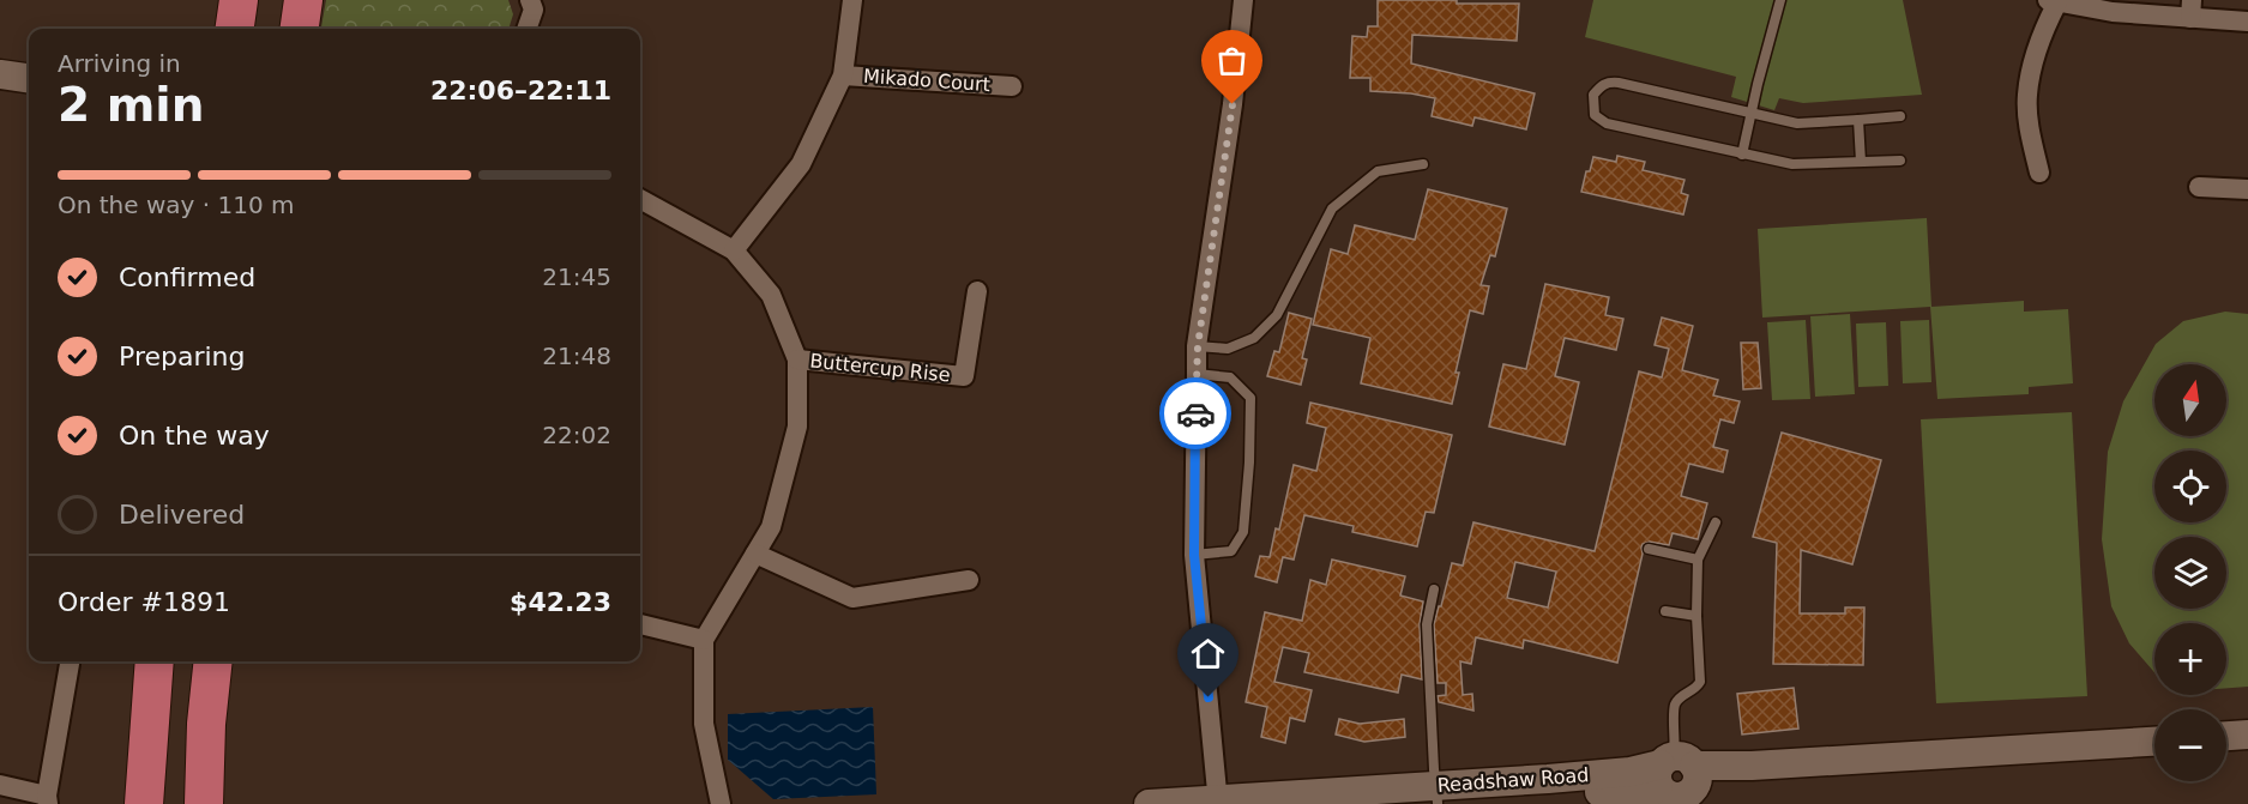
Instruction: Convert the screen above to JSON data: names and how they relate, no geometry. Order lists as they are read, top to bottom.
{
  "streets": {
    "street": ["Mikado Court", "Buttercup Rise", "Readshaw Road"]
  },
  "north": "top",
  "page": {
    "heading": ["2 min", "Arriving in", "22:06–22:11"],
    "panel": ["Order #1891", "$42.23"],
    "bar": "On the way · 110 m",
    "list": [
      ["Confirmed", "21:45"],
      ["Preparing", "21:48"],
      ["On the way", "22:02"],
      "Delivered"
    ],
    "map_buttons": ["+", "−"]
  }
}
